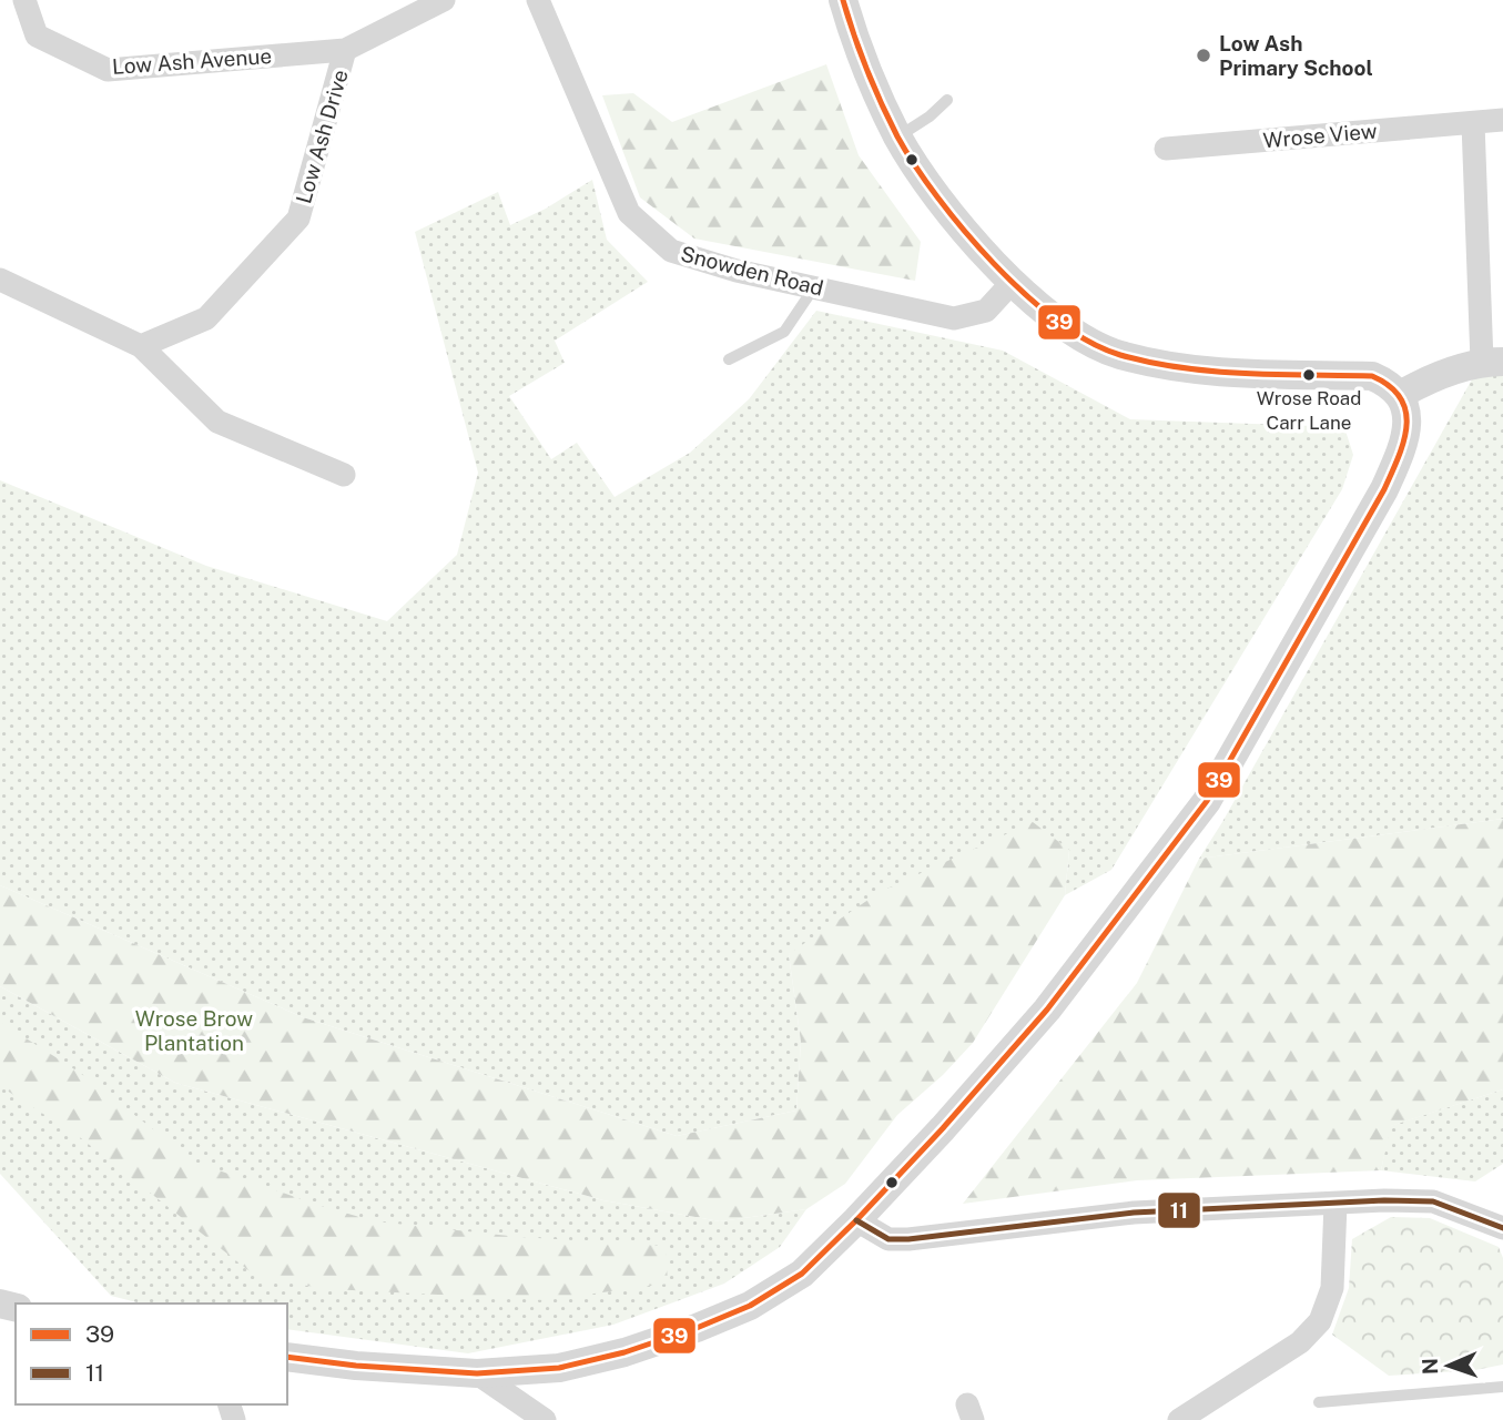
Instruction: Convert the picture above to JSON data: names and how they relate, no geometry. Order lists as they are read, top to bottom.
{
  "streets": {
    "street": [
      "Low Ash Avenue",
      "Wrose View",
      "Low Ash Drive",
      "Snowden Road"
    ]
  },
  "crossings": [
    ["Low Ash Avenue", "Low Ash Drive"]
  ],
  "parks": ["Wrose Brow Plantation"],
  "places": ["Low Ash Primary School", "Wrose Road Carr Lane"],
  "lines": ["transit line 39", "transit line 11"],
  "legend": ["39", "11"],
  "north": "left"
}
